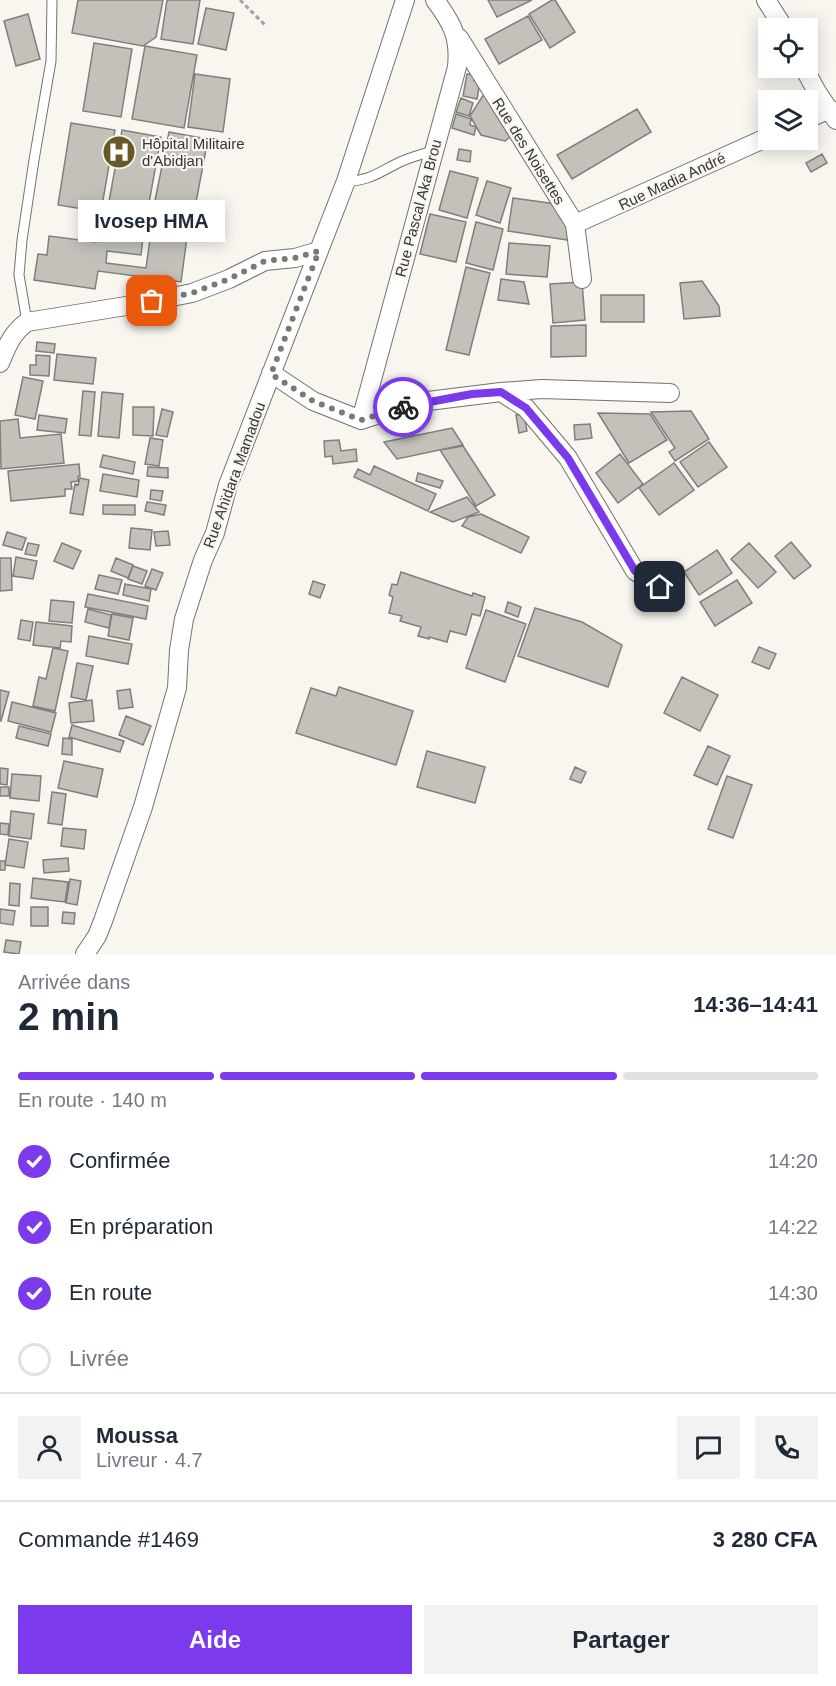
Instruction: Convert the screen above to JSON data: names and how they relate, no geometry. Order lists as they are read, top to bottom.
{
  "streets": {
    "street": [
      "Rue des Noisettes",
      "Rue Madia André",
      "Rue Pascal Aka Brou",
      "Rue Ahïdara Mamadou"
    ]
  },
  "crossings": [
    ["Rue des Noisettes", "Rue Madia André"],
    ["Rue des Noisettes", "Rue Pascal Aka Brou"]
  ],
  "places": {
    "hospital": ["Hôpital Militaire d'Abidjan"],
    "other": ["Ivosep HMA"]
  },
  "page": {
    "bubble": "Ivosep HMA",
    "heading": ["2 min", "Arrivée dans", "14:36–14:41"],
    "panel": [
      "Moussa",
      "Livreur · 4.7",
      "Commande #1469",
      "3 280 CFA"
    ],
    "bar": "En route · 140 m",
    "list": [
      ["Confirmée", "14:20"],
      ["En préparation", "14:22"],
      ["En route", "14:30"],
      "Livrée"
    ],
    "buttons": ["Aide", "Partager"]
  }
}
